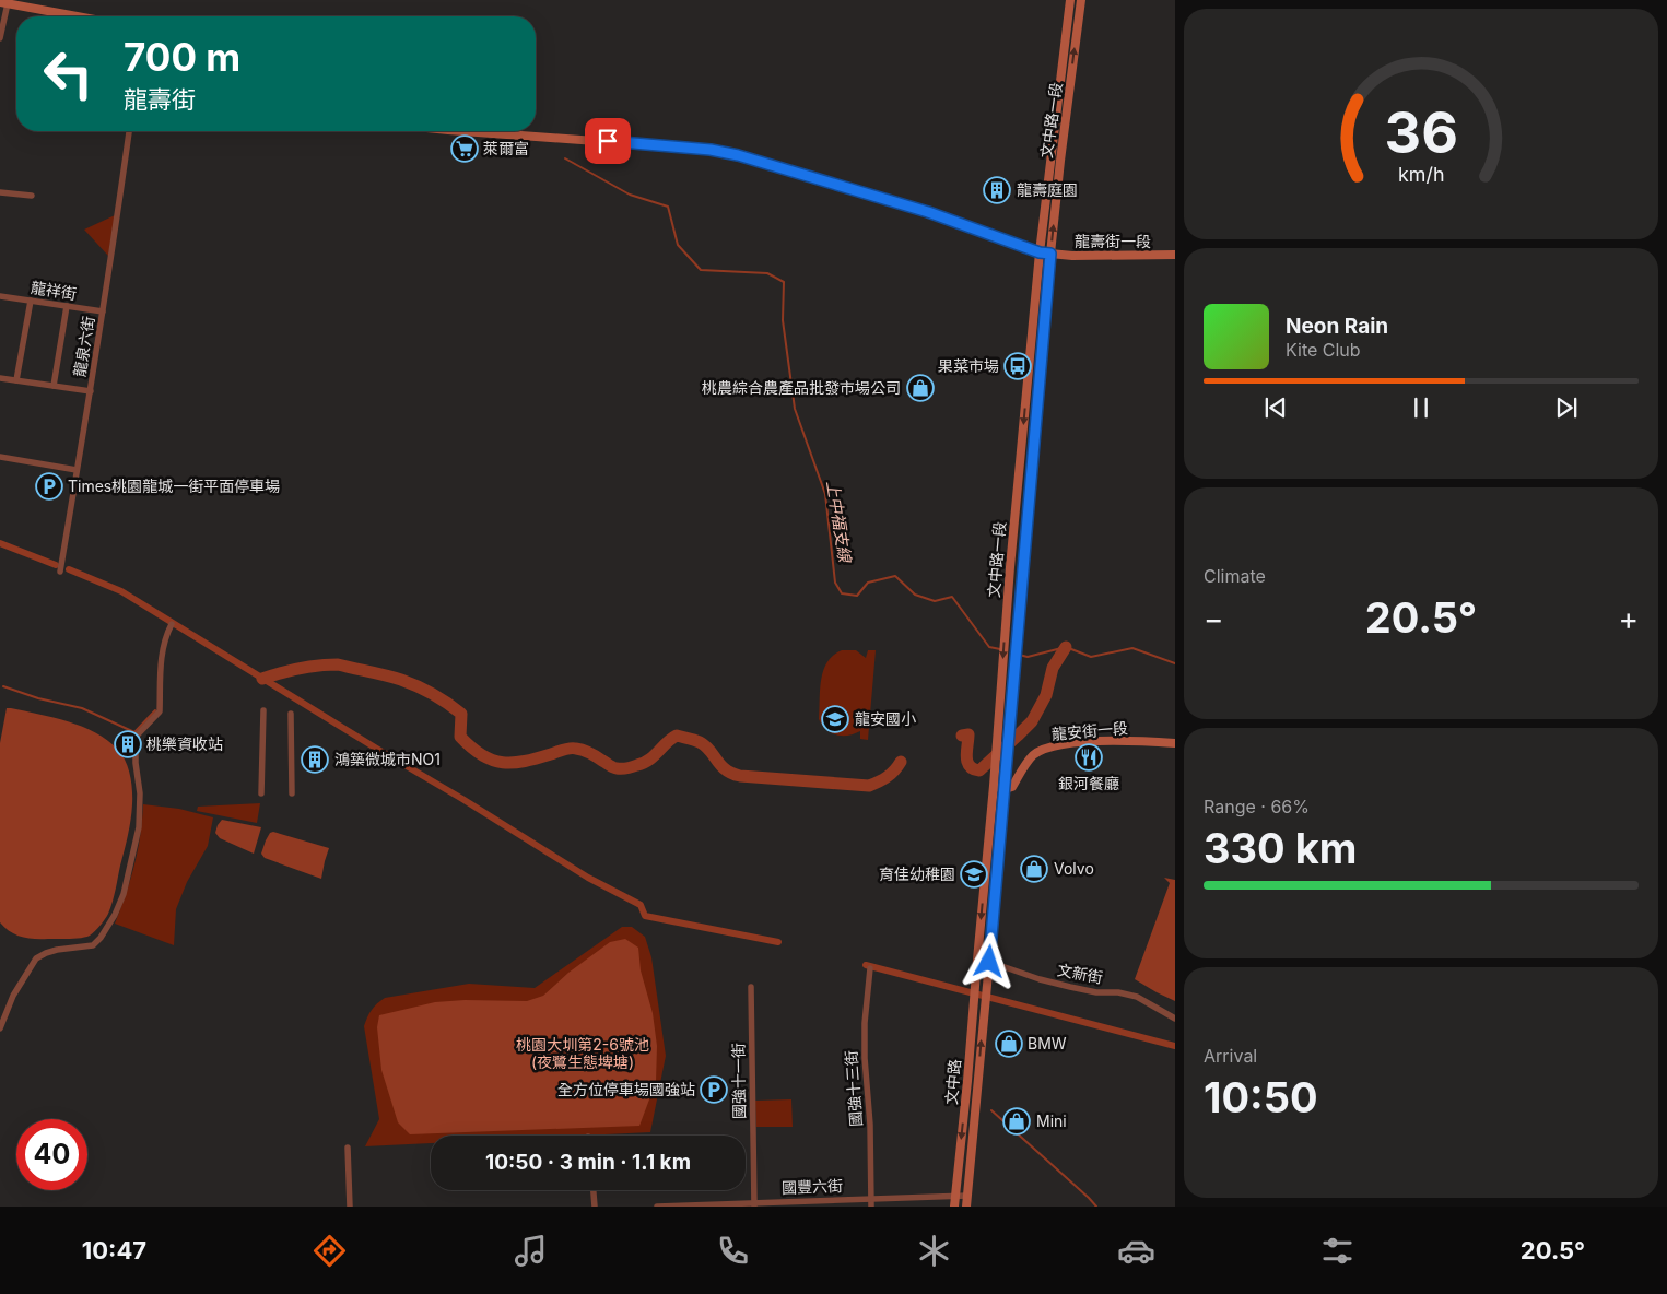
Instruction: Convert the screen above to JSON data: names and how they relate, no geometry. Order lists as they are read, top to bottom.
{
  "streets": {
    "street": [
      "文中路一段",
      "龍壽街一段",
      "龍祥街",
      "龍泉六街",
      "龍安街一段",
      "文新街",
      "國強十一街",
      "文中路",
      "國強十三街",
      "國豐六街"
    ]
  },
  "crossings": [
    ["文中路一段", "龍壽街一段"],
    ["文中路一段", "龍安街一段"],
    ["文中路一段", "文新街"],
    ["文中路一段", "文中路"],
    ["龍祥街", "龍泉六街"],
    ["文新街", "文中路"],
    ["國強十一街", "國豐六街"],
    ["文中路", "國豐六街"],
    ["國強十三街", "國豐六街"]
  ],
  "water": ["上中福支線"],
  "parks": ["桃園大圳第2-6號池 (夜鷺生態埤塘)"],
  "places": {
    "supermarket": ["萊爾富"],
    "building": ["龍壽庭園", "桃樂資收站", "鴻築微城市NO1"],
    "bus stop": ["果菜市場"],
    "shop": [
      "桃農綜合農產品批發市場公司",
      "Volvo",
      "BMW",
      "Mini"
    ],
    "parking": ["Times桃園龍城一街平面停車場", "全方位停車場國強站"],
    "school or university": ["龍安國小", "育佳幼稚園"],
    "restaurant": ["銀河餐廳"]
  },
  "page": {
    "turn": ["700 m", "龍壽街"],
    "song": ["Neon Rain", "Kite Club"],
    "tile": [
      "Climate",
      ["Range · 66%", "330 km"],
      ["Arrival", "10:50"]
    ],
    "heat": ["−", "20.5°", "+"],
    "limit": "40",
    "trip": "10:50 · 3 min · 1.1 km",
    "tabs": ["10:47", "20.5°"],
    "gauge": ["36", "km/h"]
  }
}
